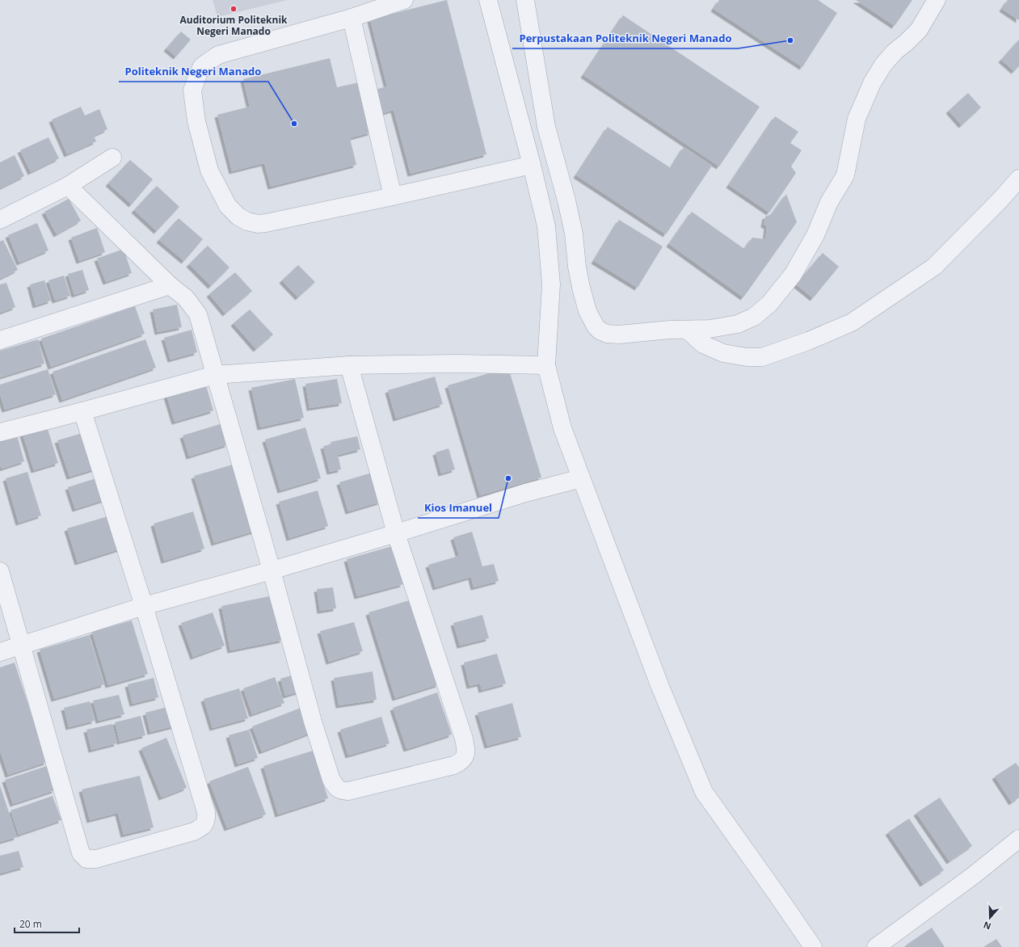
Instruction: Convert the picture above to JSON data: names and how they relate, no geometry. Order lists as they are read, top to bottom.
{
  "places": [
    "Auditorium Politeknik Negeri Manado",
    "Perpustakaan Politeknik Negeri Manado",
    "Politeknik Negeri Manado",
    "Kios Imanuel"
  ],
  "scale_bar": "20 m",
  "north": "bottom"
}
